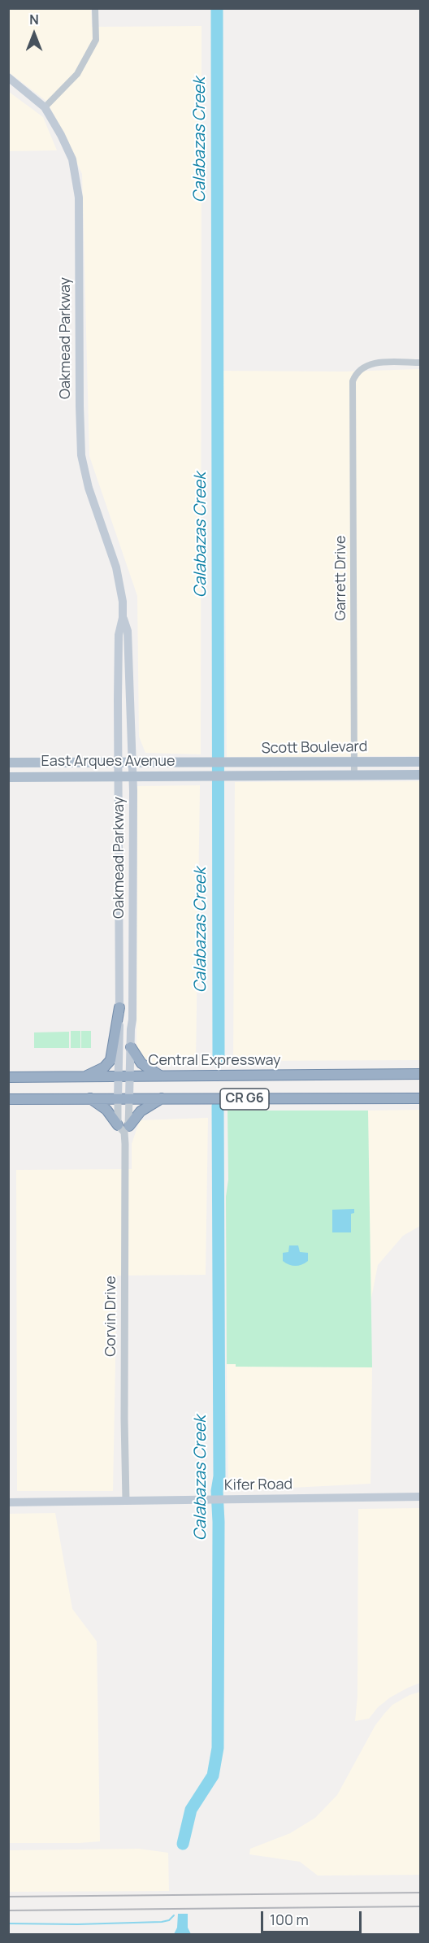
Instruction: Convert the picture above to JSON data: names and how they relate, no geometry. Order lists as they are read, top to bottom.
{
  "streets": {
    "highway": ["Central Expressway", "CR G6"],
    "main road": [
      "Oakmead Parkway",
      "Scott Boulevard",
      "East Arques Avenue",
      "Kifer Road"
    ],
    "street": ["Garrett Drive", "Corvin Drive"]
  },
  "crossings": [
    ["Oakmead Parkway", "East Arques Avenue"],
    ["Oakmead Parkway", "Central Expressway"],
    ["Oakmead Parkway", "CR G6"],
    ["Oakmead Parkway", "Corvin Drive"],
    ["Garrett Drive", "Scott Boulevard"],
    ["Scott Boulevard", "East Arques Avenue"],
    ["CR G6", "Corvin Drive"],
    ["Corvin Drive", "Kifer Road"]
  ],
  "water": ["Calabazas Creek"],
  "scale_bar": "100 m",
  "north": "top"
}
